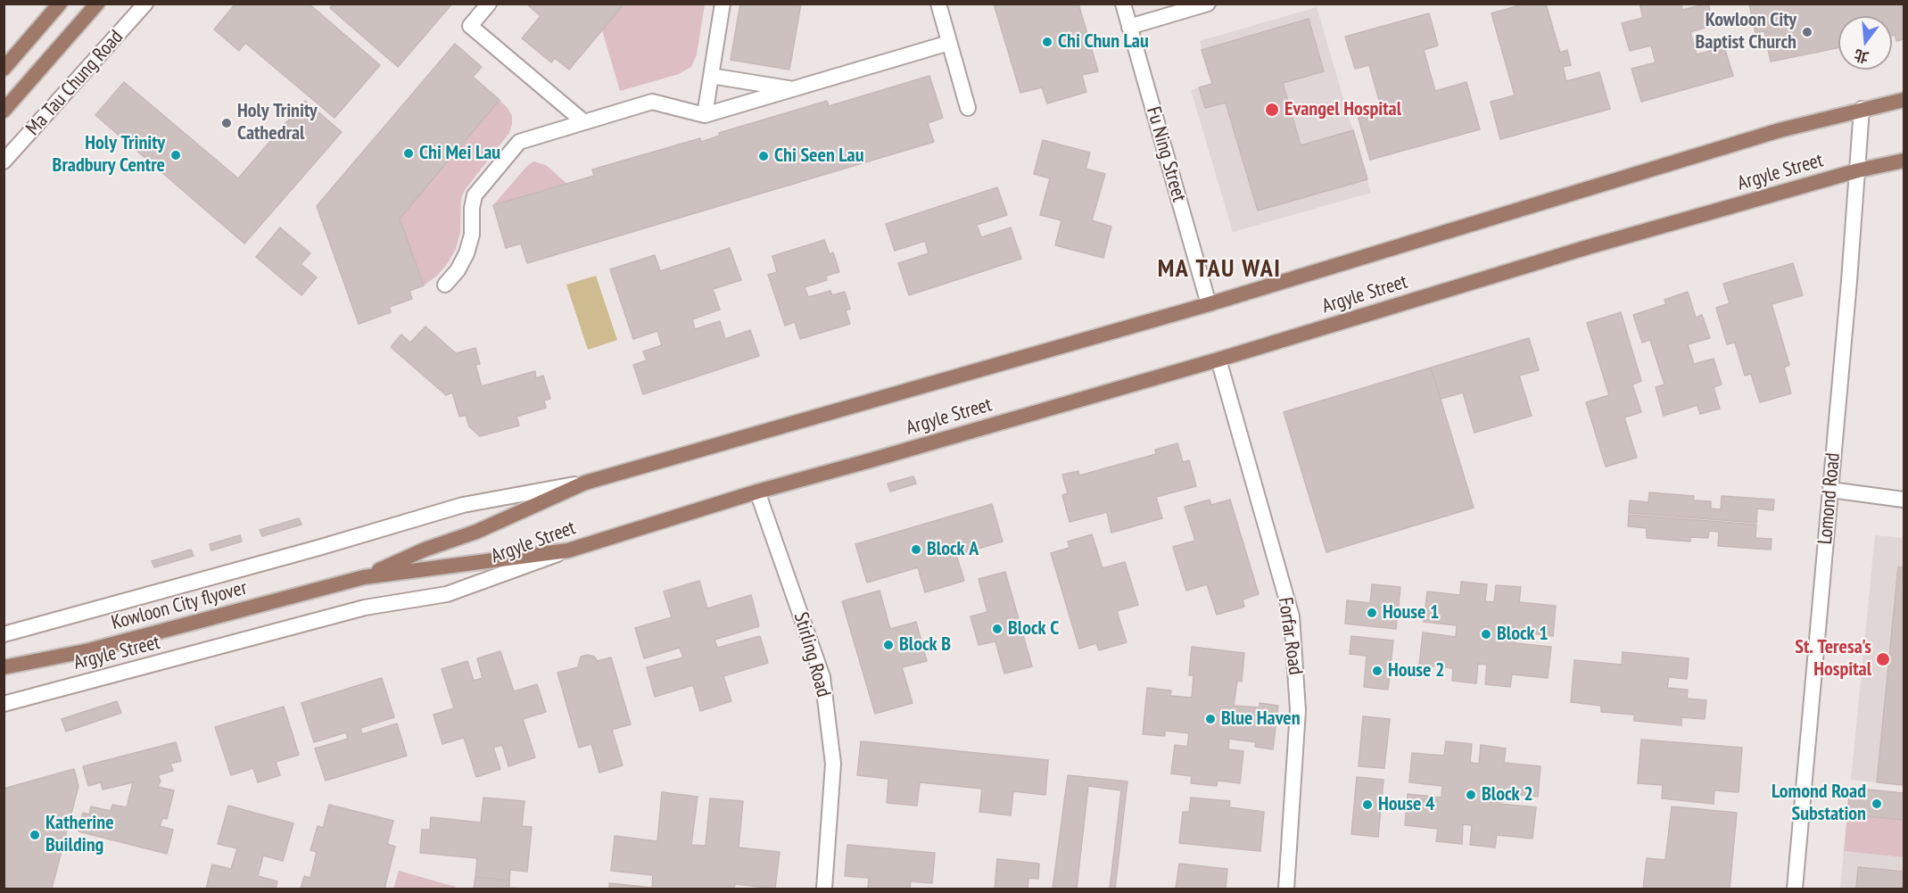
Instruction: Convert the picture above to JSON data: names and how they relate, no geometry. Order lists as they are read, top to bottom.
{
  "streets": {
    "main road": ["Argyle Street", "Kowloon City flyover"],
    "street": [
      "Ma Tau Chung Road",
      "Fu Ning Street",
      "Lomond Road",
      "Forfar Road",
      "Stirling Road"
    ]
  },
  "crossings": [
    ["Fu Ning Street", "Argyle Street"],
    ["Argyle Street", "Lomond Road"],
    ["Argyle Street", "Kowloon City flyover"],
    ["Argyle Street", "Forfar Road"],
    ["Argyle Street", "Stirling Road"]
  ],
  "districts": ["MA TAU WAI"],
  "places": [
    "Kowloon City Baptist Church",
    "Chi Chun Lau",
    "Evangel Hospital",
    "Holy Trinity Cathedral",
    "Chi Mei Lau",
    "Holy Trinity Bradbury Centre",
    "Chi Seen Lau",
    "Block A",
    "House 1",
    "Block C",
    "Block 1",
    "Block B",
    "St. Teresa's Hospital",
    "House 2",
    "Blue Haven",
    "Block 2",
    "Lomond Road Substation",
    "House 4",
    "Katherine Building"
  ],
  "north": "bottom"
}
